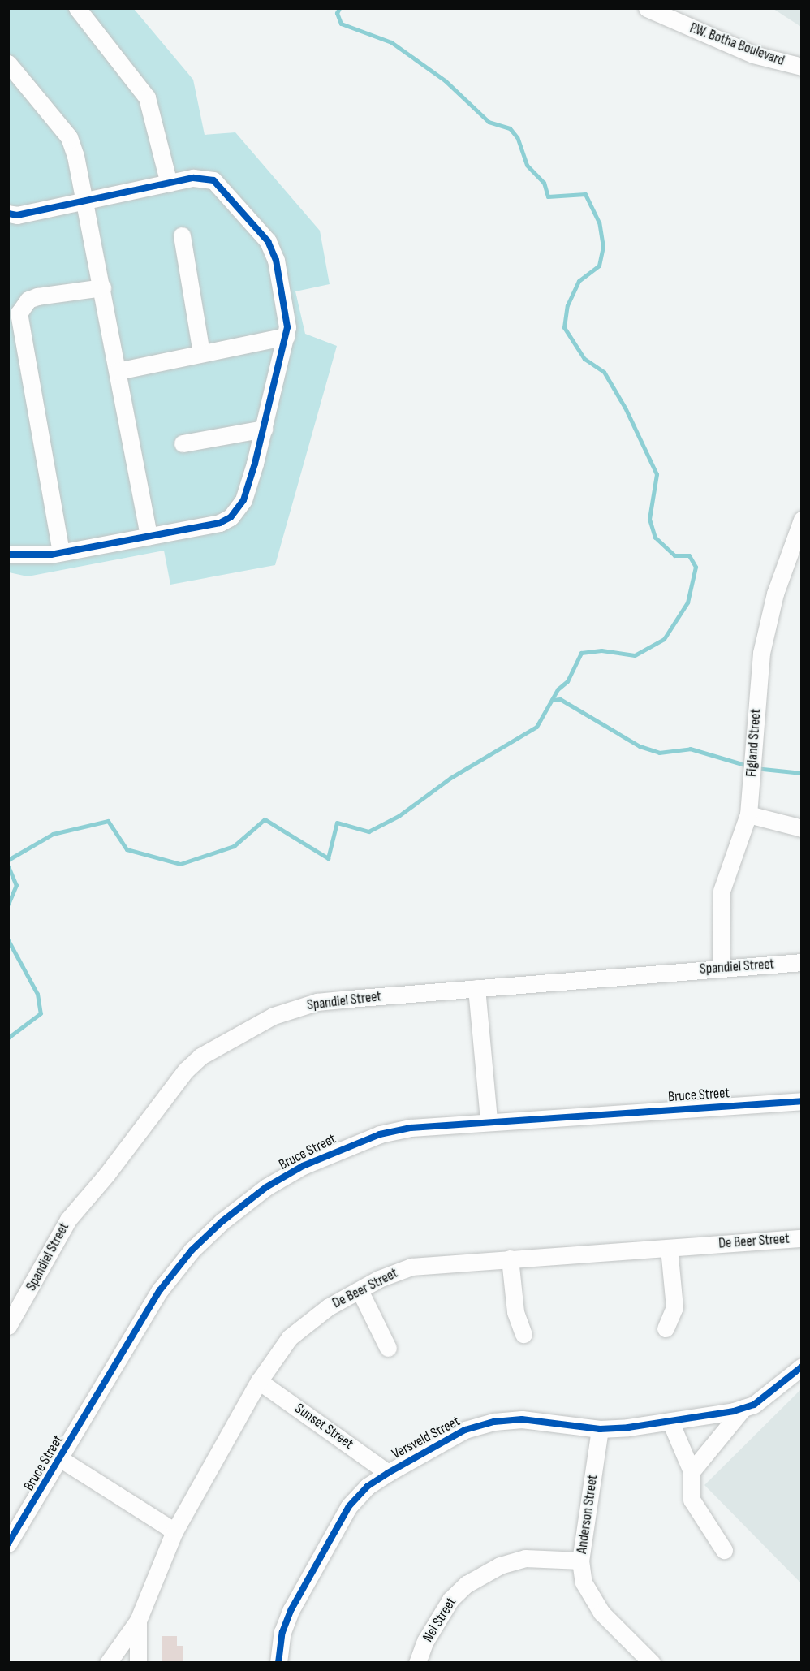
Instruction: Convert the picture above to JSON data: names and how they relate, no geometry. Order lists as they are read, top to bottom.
{
  "streets": {
    "street": [
      "P.W. Botha Boulevard",
      "Figland Street",
      "Spandiel Street",
      "Bruce Street",
      "De Beer Street",
      "Sunset Street",
      "Versveld Street",
      "Anderson Street",
      "Nel Street"
    ]
  },
  "crossings": [
    ["Figland Street", "Spandiel Street"],
    ["De Beer Street", "Sunset Street"],
    ["Sunset Street", "Versveld Street"],
    ["Versveld Street", "Anderson Street"],
    ["Anderson Street", "Nel Street"]
  ]
}
